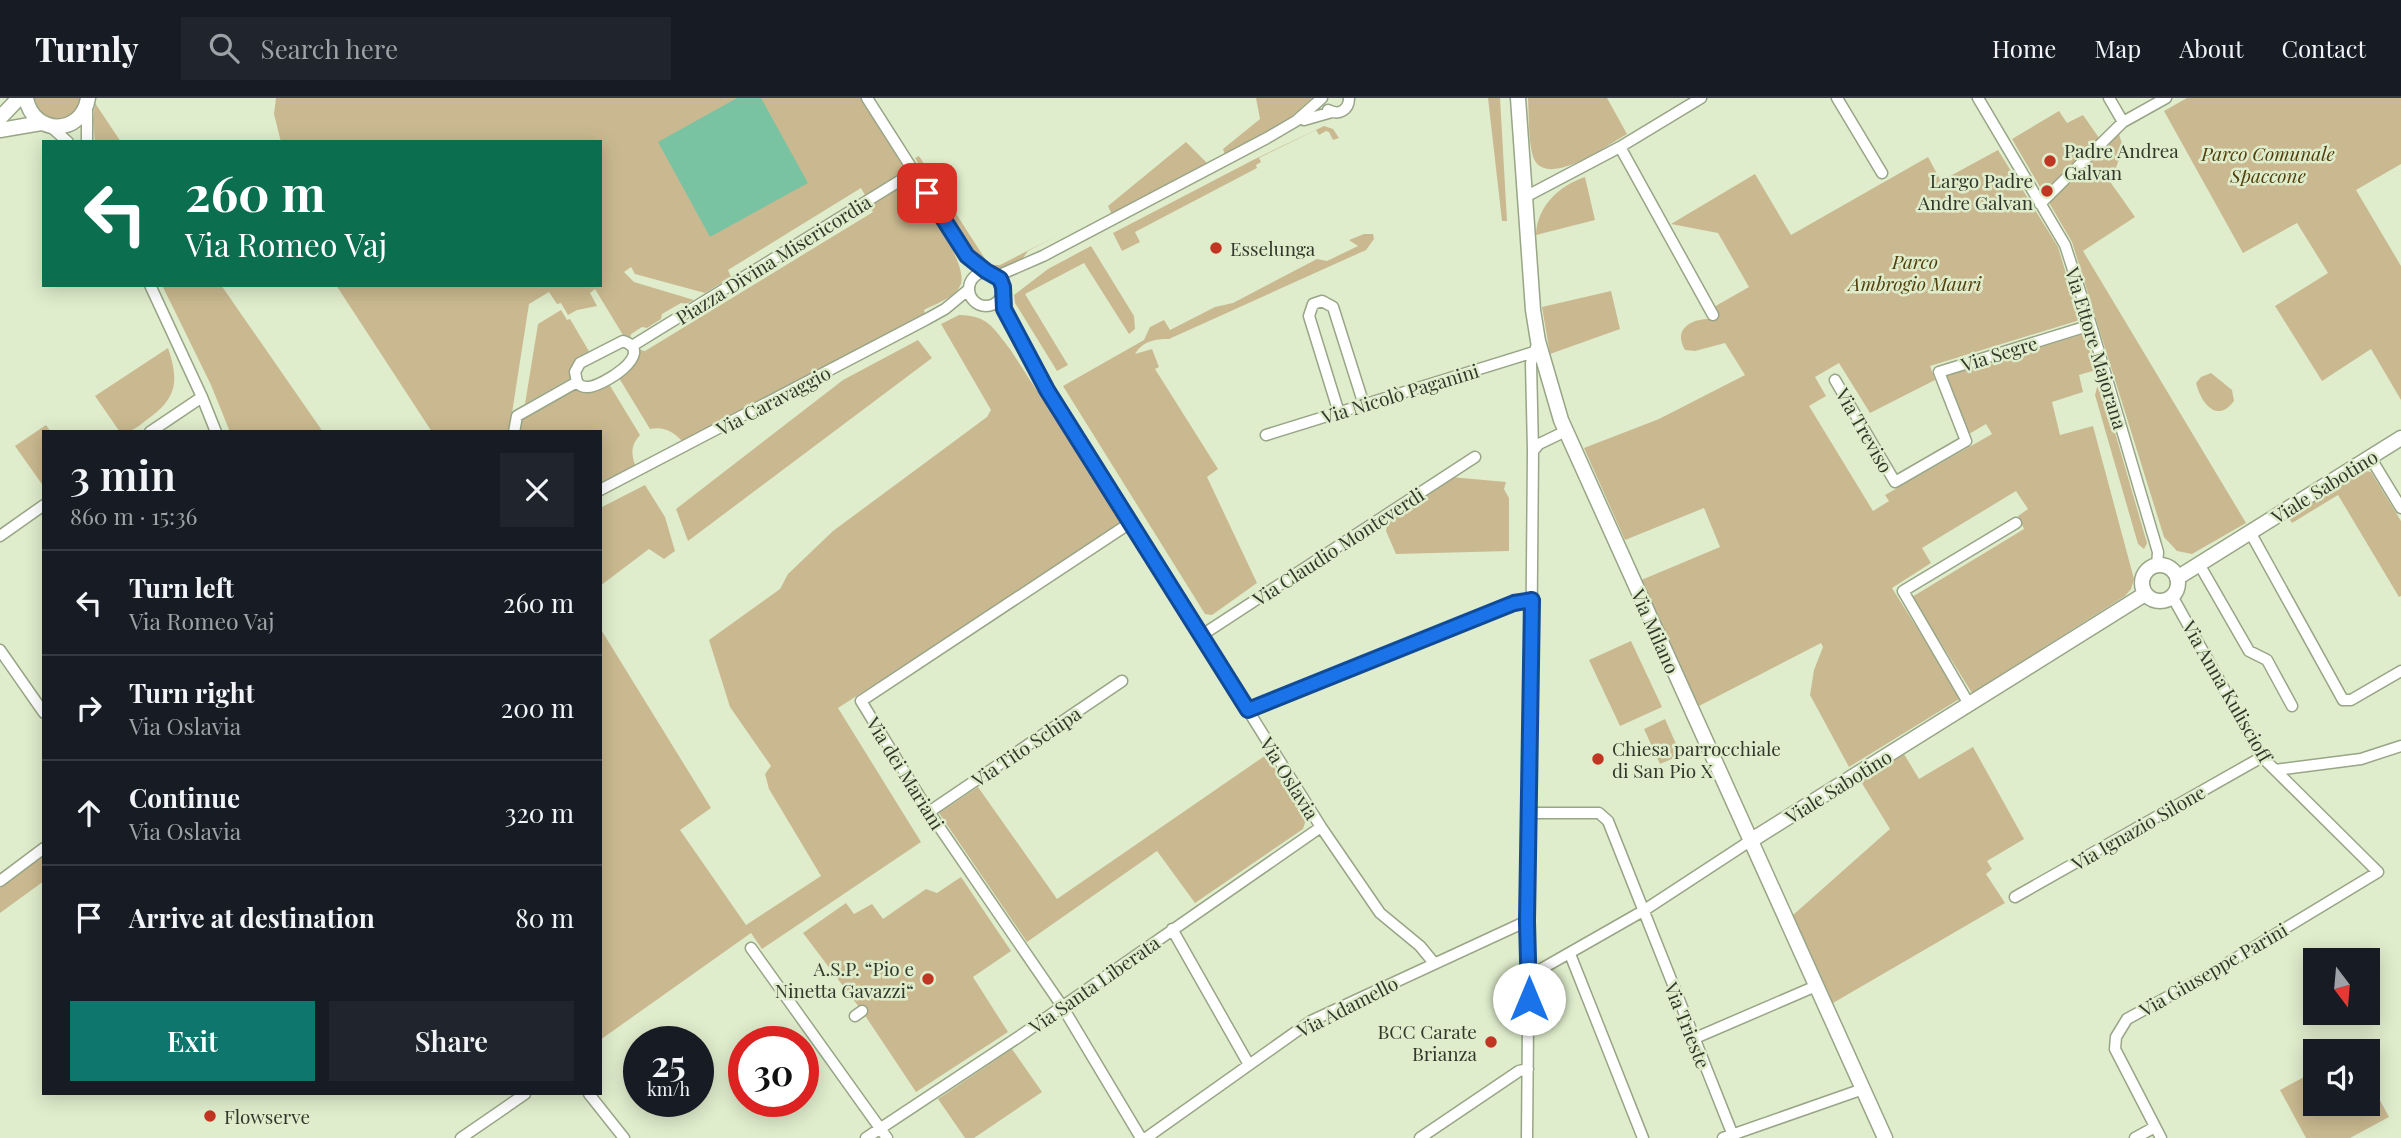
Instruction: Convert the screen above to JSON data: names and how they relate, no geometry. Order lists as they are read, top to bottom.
{
  "streets": {
    "main road": ["Viale Sabotino", "Via Milano"],
    "street": [
      "Piazza Divina Misericordia",
      "Via Ettore Majorana",
      "Via Segre",
      "Via Nicolò Paganini",
      "Via Caravaggio",
      "Via Treviso",
      "Via Claudio Monteverdi",
      "Via Anna Kuliscioff",
      "Via Tito Schipa",
      "Via dei Mariani",
      "Via Oslavia",
      "Via Ignazio Silone",
      "Via Giuseppe Parini",
      "Via Santa Liberata",
      "Via Adamello",
      "Via Trieste"
    ]
  },
  "crossings": [
    ["Via Ettore Majorana", "Via Segre"],
    ["Via Ettore Majorana", "Viale Sabotino"],
    ["Via Ettore Majorana", "Via Anna Kuliscioff"],
    ["Via Segre", "Via Treviso"],
    ["Via Nicolò Paganini", "Via Milano"],
    ["Via Caravaggio", "Via Oslavia"],
    ["Viale Sabotino", "Via Milano"],
    ["Viale Sabotino", "Via Anna Kuliscioff"],
    ["Viale Sabotino", "Via Trieste"],
    ["Via Claudio Monteverdi", "Via Oslavia"],
    ["Via Anna Kuliscioff", "Via Ignazio Silone"],
    ["Via Anna Kuliscioff", "Via Giuseppe Parini"],
    ["Via Tito Schipa", "Via dei Mariani"],
    ["Via dei Mariani", "Via Oslavia"],
    ["Via dei Mariani", "Via Santa Liberata"],
    ["Via dei Mariani", "Via Adamello"],
    ["Via Oslavia", "Via Santa Liberata"],
    ["Via Oslavia", "Via Adamello"]
  ],
  "parks": ["Parco Comunale Spaccone", "Parco Ambrogio Mauri"],
  "places": [
    "Padre Andrea Galvan",
    "Largo Padre Andre Galvan",
    "Esselunga",
    "Chiesa parrocchiale di San Pio X",
    "A.S.P. “Pio e Ninetta Gavazzi“",
    "BCC Carate Brianza",
    "Flowserve"
  ],
  "north": "bottom",
  "page": {
    "header": "Turnly",
    "search": "Search here",
    "nav": [
      "Home",
      "Map",
      "About",
      "Contact"
    ],
    "turn": ["260 m", "Via Romeo Vaj"],
    "heading": ["3 min", "860 m · 15:36"],
    "list": [
      {
        "name": "Turn left",
        "note": "Via Romeo Vaj",
        "value": "260 m"
      },
      {
        "name": "Turn right",
        "note": "Via Oslavia",
        "value": "200 m"
      },
      {
        "name": "Continue",
        "note": "Via Oslavia",
        "value": "320 m"
      },
      {
        "name": "Arrive at destination",
        "value": "80 m"
      }
    ],
    "buttons": ["Exit", "Share"],
    "speed": "25 km/h",
    "limit": "30"
  }
}
